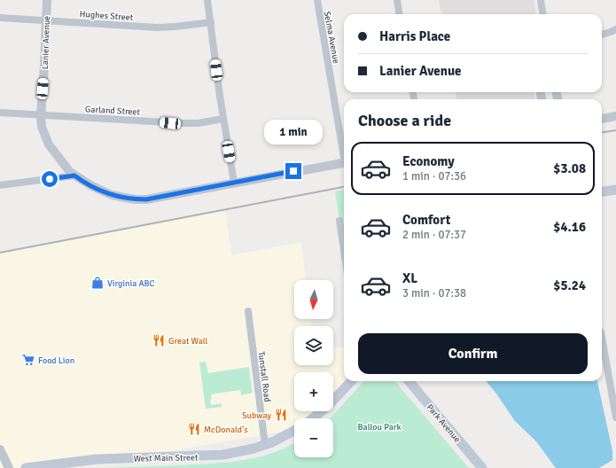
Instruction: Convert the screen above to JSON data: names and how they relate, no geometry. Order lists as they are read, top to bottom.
{
  "streets": {
    "main road": ["Park Avenue", "West Main Street"],
    "street": [
      "Hughes Street",
      "Selma Avenue",
      "Lanier Avenue",
      "Garland Street",
      "Tunstall Road"
    ]
  },
  "crossings": [
    ["Hughes Street", "Lanier Avenue"],
    ["Lanier Avenue", "Garland Street"],
    ["Tunstall Road", "West Main Street"]
  ],
  "parks": ["Ballou Park"],
  "places": {
    "shop": ["Virginia ABC"],
    "restaurant": ["Great Wall", "Subway", "McDonald's"],
    "supermarket": ["Food Lion"]
  },
  "north": "bottom",
  "page": {
    "banner": ["Harris Place", "Lanier Avenue"],
    "heading": "Choose a ride",
    "bubble": "1 min",
    "list": [
      {
        "name": "Economy",
        "note": "1 min · 07:36",
        "value": "$3.08"
      },
      {
        "name": "Comfort",
        "note": "2 min · 07:37",
        "value": "$4.16"
      },
      {
        "name": "XL",
        "note": "3 min · 07:38",
        "value": "$5.24"
      }
    ],
    "map_buttons": ["+", "−"],
    "buttons": "Confirm"
  }
}
